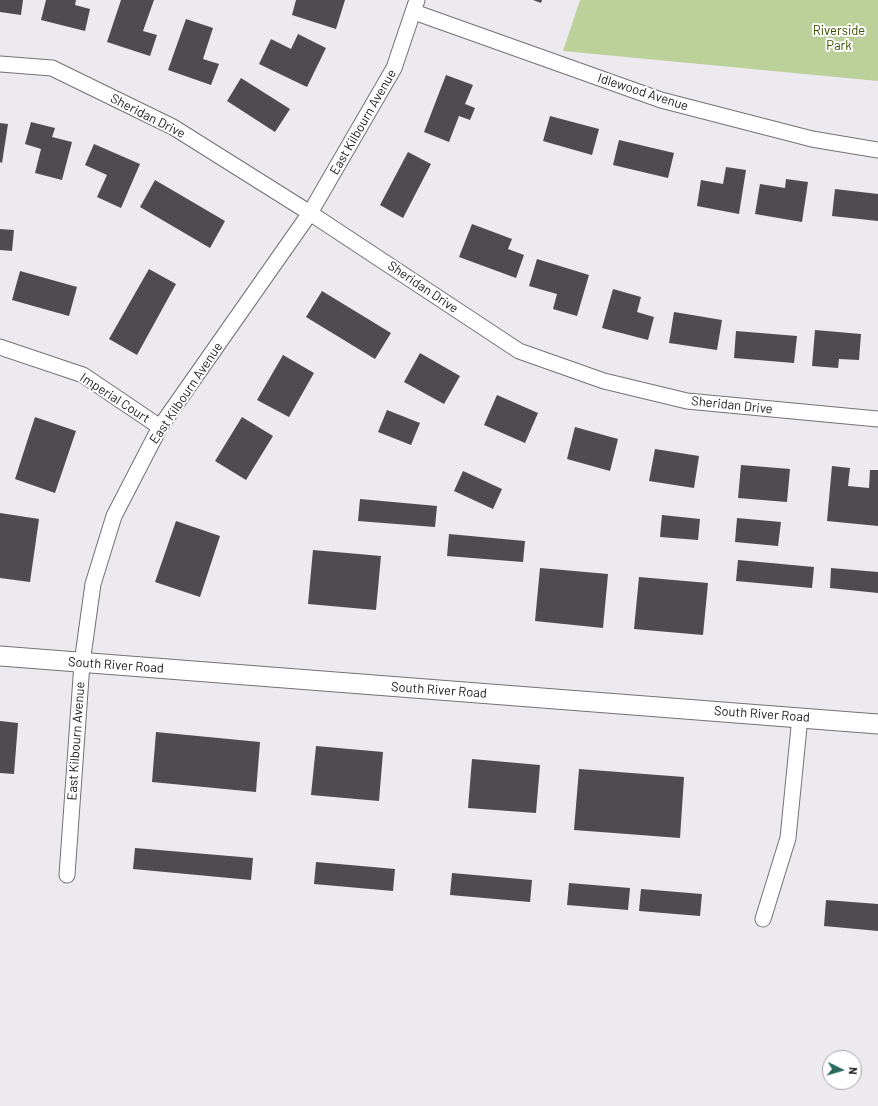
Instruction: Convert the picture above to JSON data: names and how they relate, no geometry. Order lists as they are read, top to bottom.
{
  "streets": {
    "street": [
      "Idlewood Avenue",
      "Sheridan Drive",
      "East Kilbourn Avenue",
      "Imperial Court",
      "South River Road"
    ]
  },
  "crossings": [
    ["Idlewood Avenue", "East Kilbourn Avenue"],
    ["Sheridan Drive", "East Kilbourn Avenue"],
    ["East Kilbourn Avenue", "Imperial Court"],
    ["East Kilbourn Avenue", "South River Road"]
  ],
  "parks": ["Riverside Park"],
  "north": "right"
}
